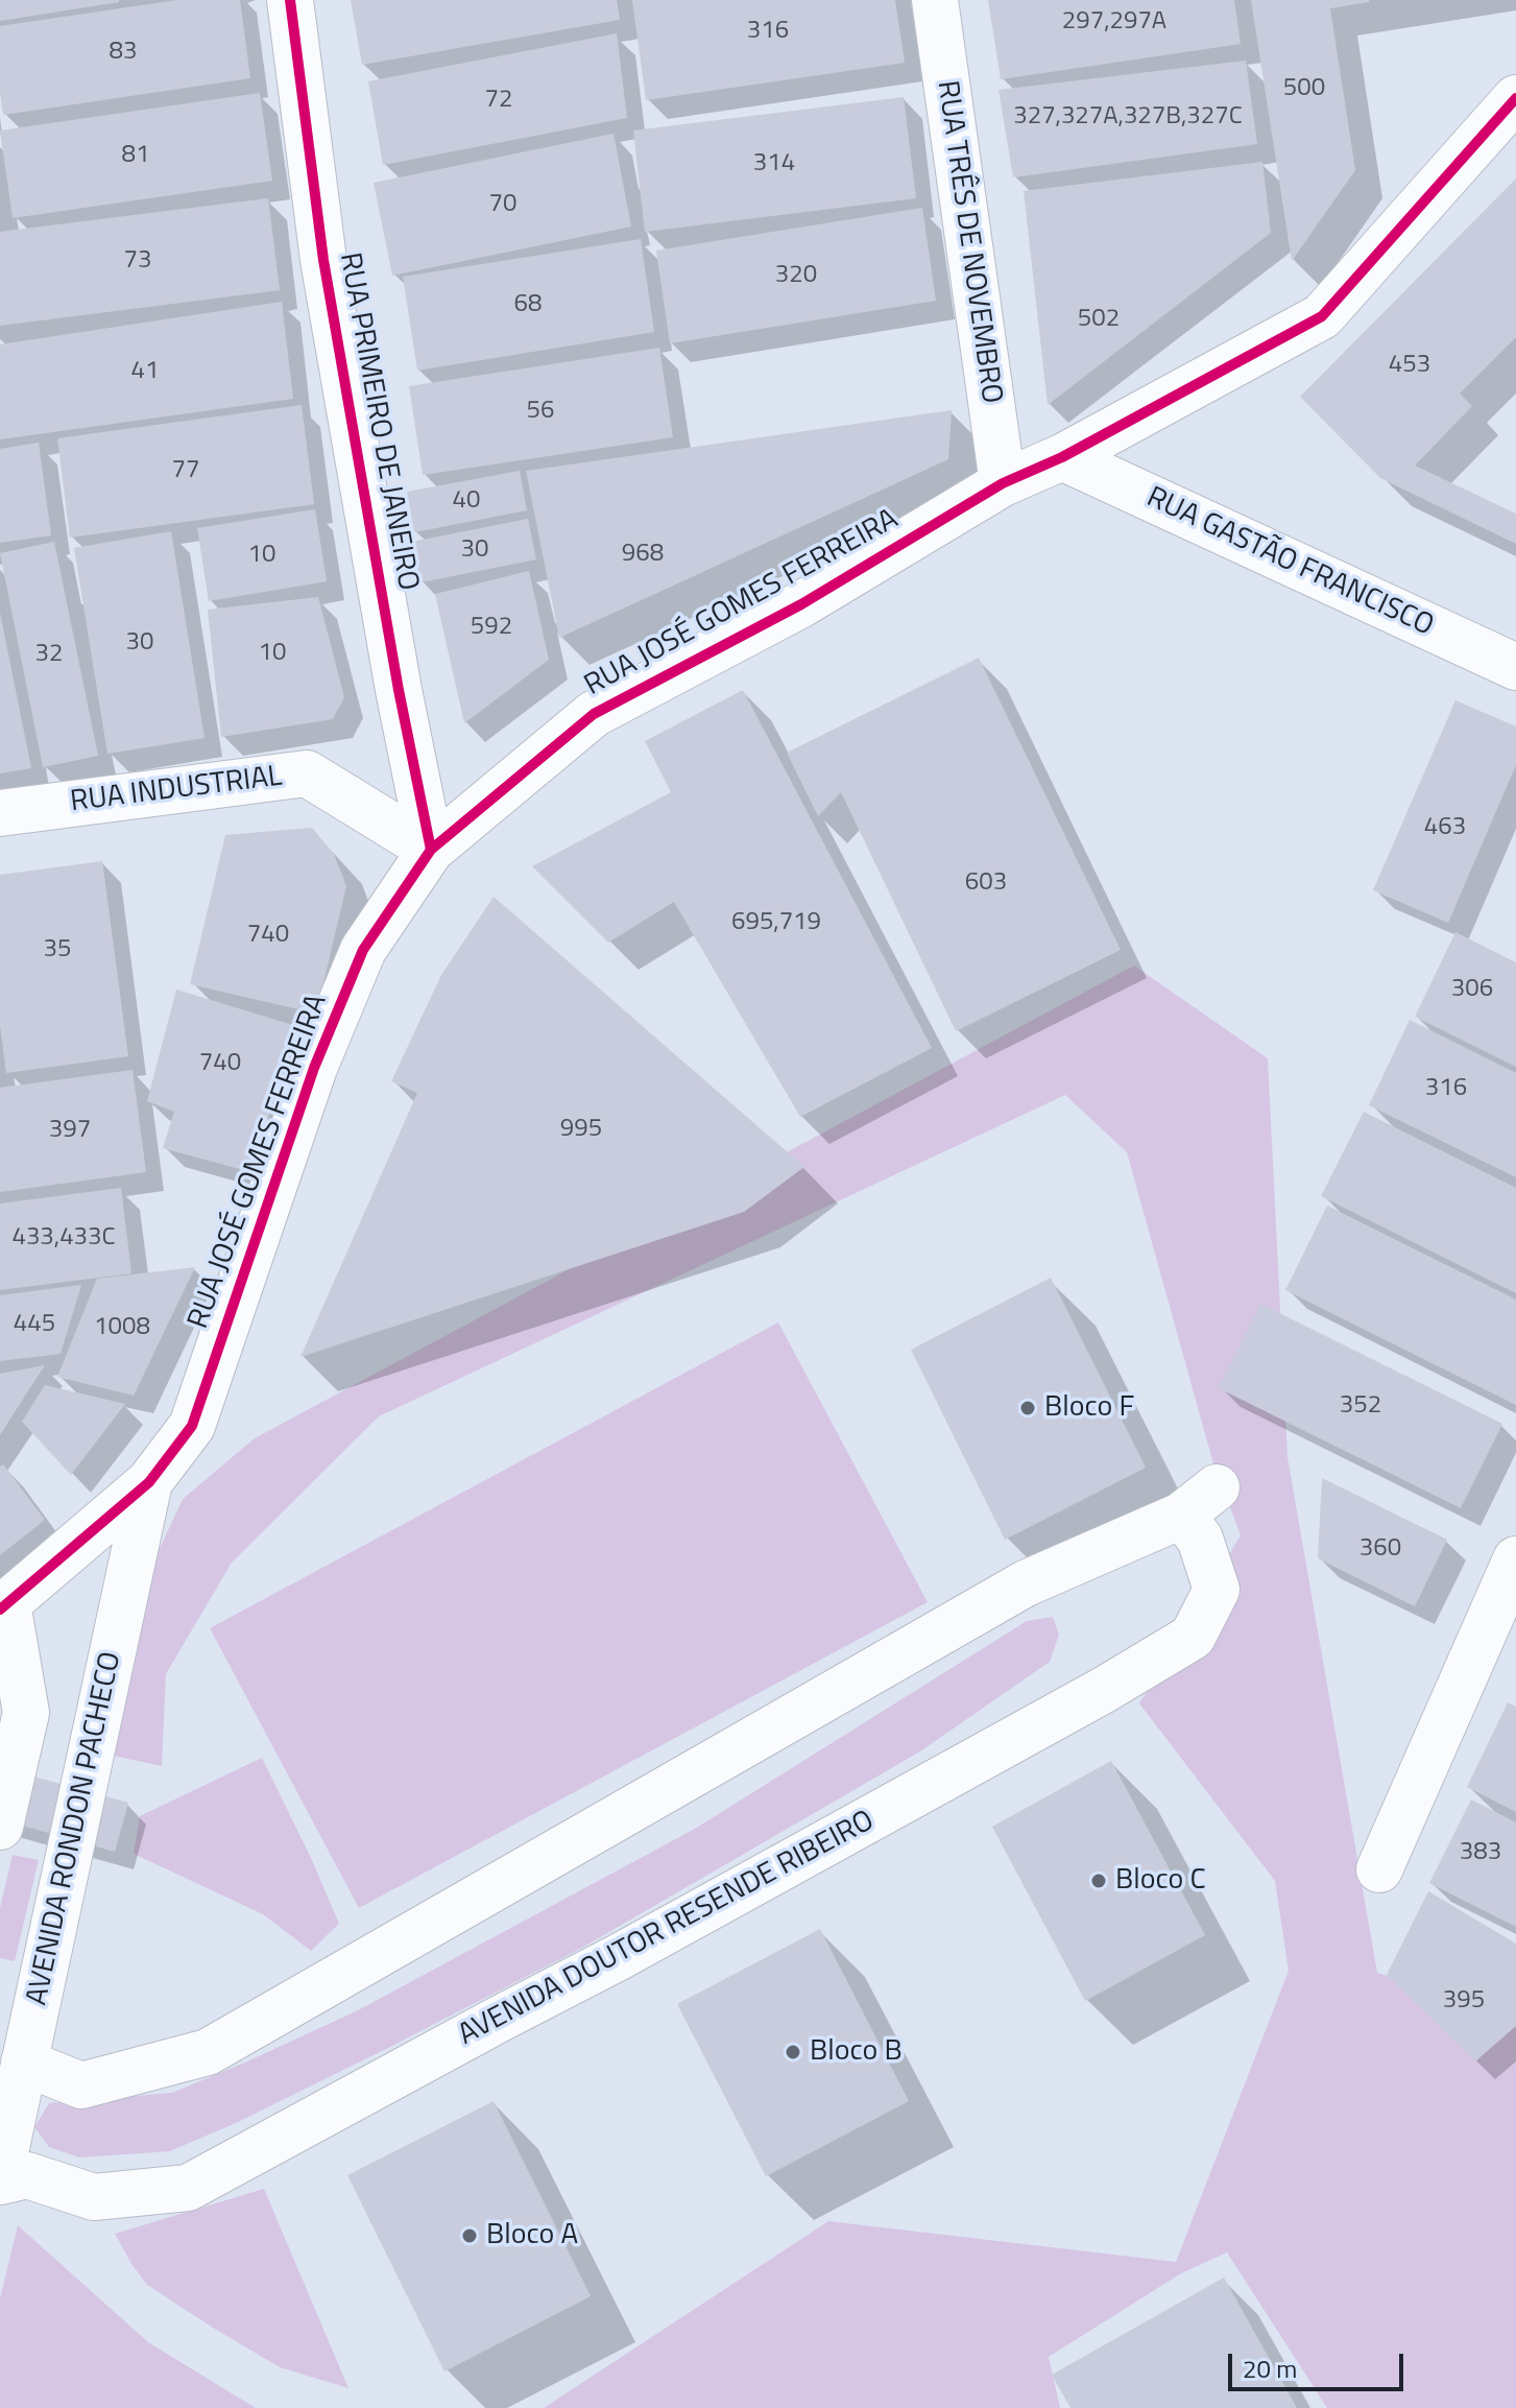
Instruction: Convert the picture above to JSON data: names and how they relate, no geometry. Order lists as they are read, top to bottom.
{
  "streets": {
    "street": [
      "RUA TRÊS DE NOVEMBRO",
      "RUA PRIMEIRO DE JANEIRO",
      "RUA GASTÃO FRANCISCO",
      "RUA JOSÉ GOMES FERREIRA",
      "RUA INDUSTRIAL",
      "AVENIDA RONDON PACHECO",
      "AVENIDA DOUTOR RESENDE RIBEIRO"
    ]
  },
  "crossings": [
    ["RUA TRÊS DE NOVEMBRO", "RUA JOSÉ GOMES FERREIRA"],
    ["RUA PRIMEIRO DE JANEIRO", "RUA JOSÉ GOMES FERREIRA"],
    ["RUA PRIMEIRO DE JANEIRO", "RUA INDUSTRIAL"],
    ["RUA GASTÃO FRANCISCO", "RUA JOSÉ GOMES FERREIRA"],
    ["RUA JOSÉ GOMES FERREIRA", "RUA INDUSTRIAL"],
    ["RUA JOSÉ GOMES FERREIRA", "AVENIDA RONDON PACHECO"],
    ["AVENIDA RONDON PACHECO", "AVENIDA DOUTOR RESENDE RIBEIRO"]
  ],
  "places": [
    "Bloco F",
    "Bloco C",
    "Bloco B",
    "Bloco A"
  ],
  "house_numbers": [
    "297,297A",
    "316",
    "83",
    "500",
    "72",
    "327,327A,327B,327C",
    "81",
    "314",
    "70",
    "73",
    "320",
    "68",
    "502",
    "453",
    "41",
    "56",
    "77",
    "40",
    "30",
    "968",
    "10",
    "592",
    "30",
    "10",
    "32",
    "463",
    "603",
    "695,719",
    "740",
    "35",
    "306",
    "740",
    "316",
    "995",
    "397",
    "433,433C",
    "445",
    "1008",
    "352",
    "360",
    "383",
    "395"
  ],
  "scale_bar": "20 m"
}
